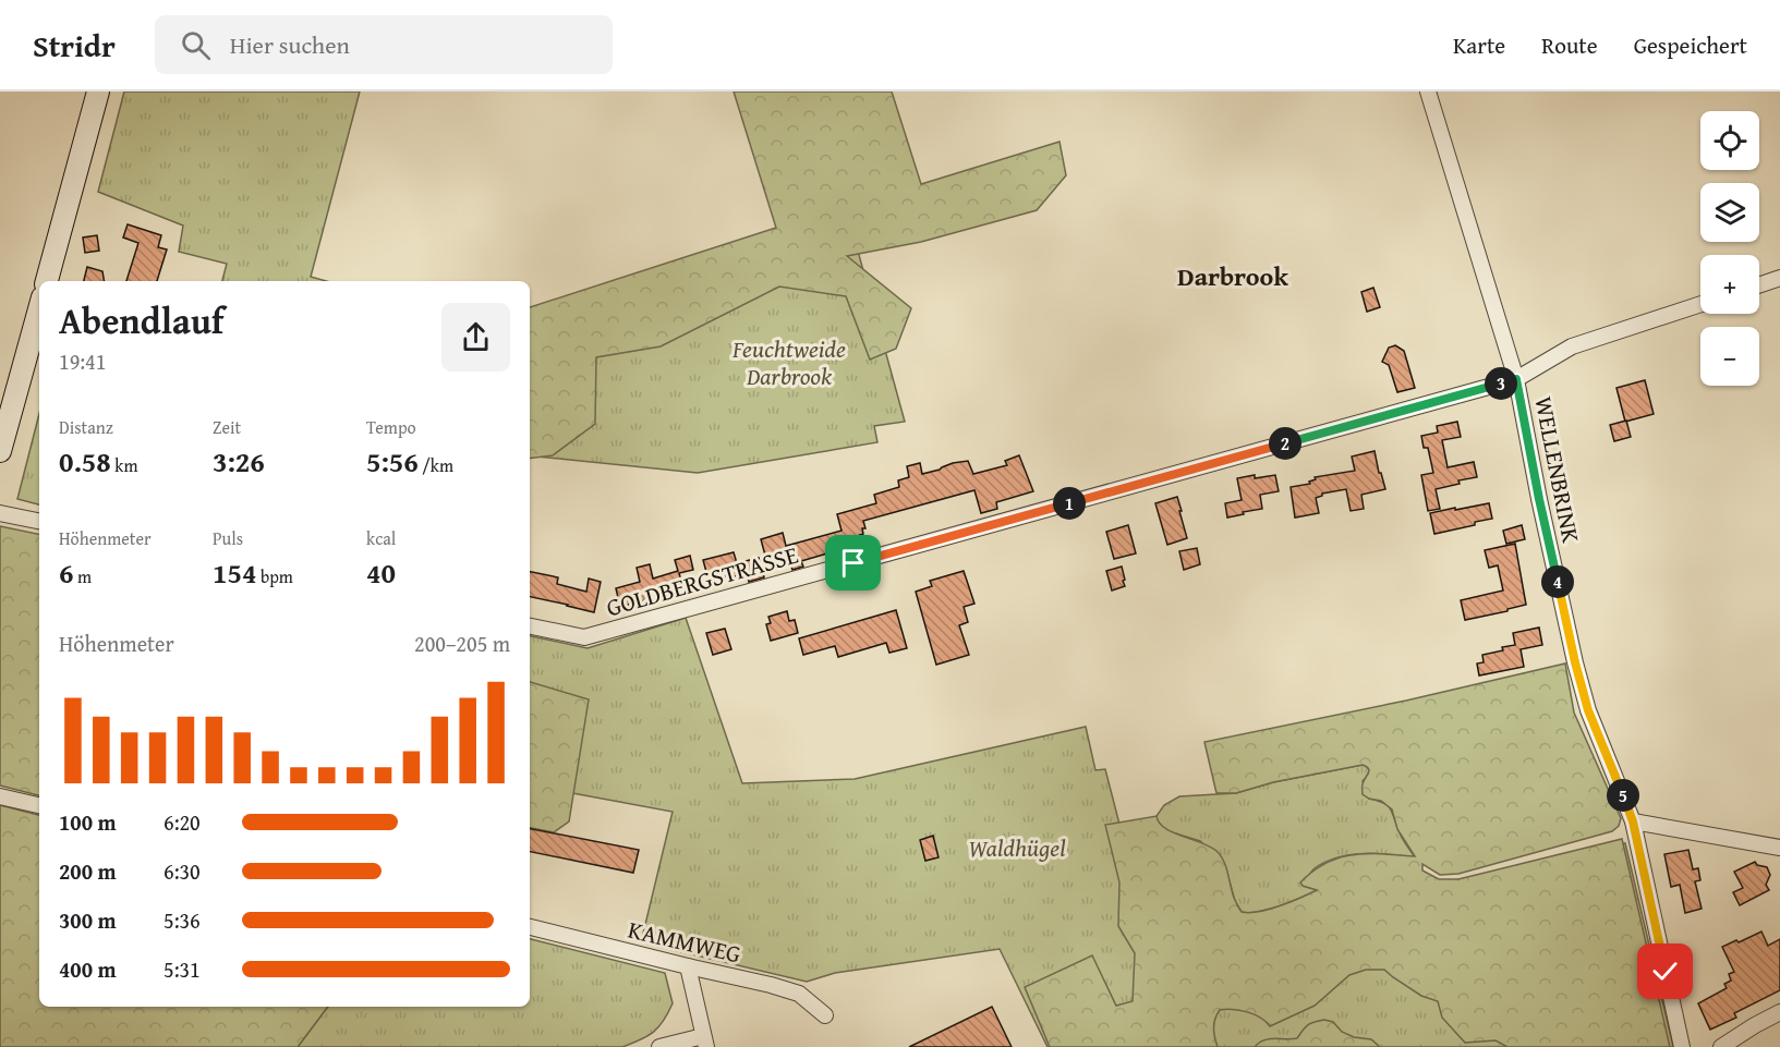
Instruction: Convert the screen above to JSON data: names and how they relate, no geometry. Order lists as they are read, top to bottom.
{
  "streets": {
    "street": ["WELLENBRINK", "GOLDBERGSTRASSE", "KAMMWEG"]
  },
  "crossings": [
    ["WELLENBRINK", "GOLDBERGSTRASSE"]
  ],
  "districts": ["Darbrook"],
  "parks": ["Feuchtweide Darbrook", "Waldhügel"],
  "page": {
    "header": "Stridr",
    "search": "Hier suchen",
    "nav": ["Karte", "Route", "Gespeichert"],
    "map_buttons": ["+", "−"],
    "heading": ["Abendlauf", "19:41"],
    "pins": [
      "3",
      "2",
      "1",
      "4",
      "5"
    ],
    "stats": [
      ["Distanz", "0.58 km"],
      ["Zeit", "3:26"],
      ["Tempo", "5:56 /km"],
      ["Höhenmeter", "6 m"],
      ["Puls", "154 bpm"],
      ["kcal", "40"]
    ],
    "chart": ["Höhenmeter", "200–205 m"],
    "list": [
      {
        "name": "100 m",
        "note": "6:20"
      },
      {
        "name": "200 m",
        "note": "6:30"
      },
      {
        "name": "300 m",
        "note": "5:36"
      },
      {
        "name": "400 m",
        "note": "5:31"
      }
    ]
  }
}
